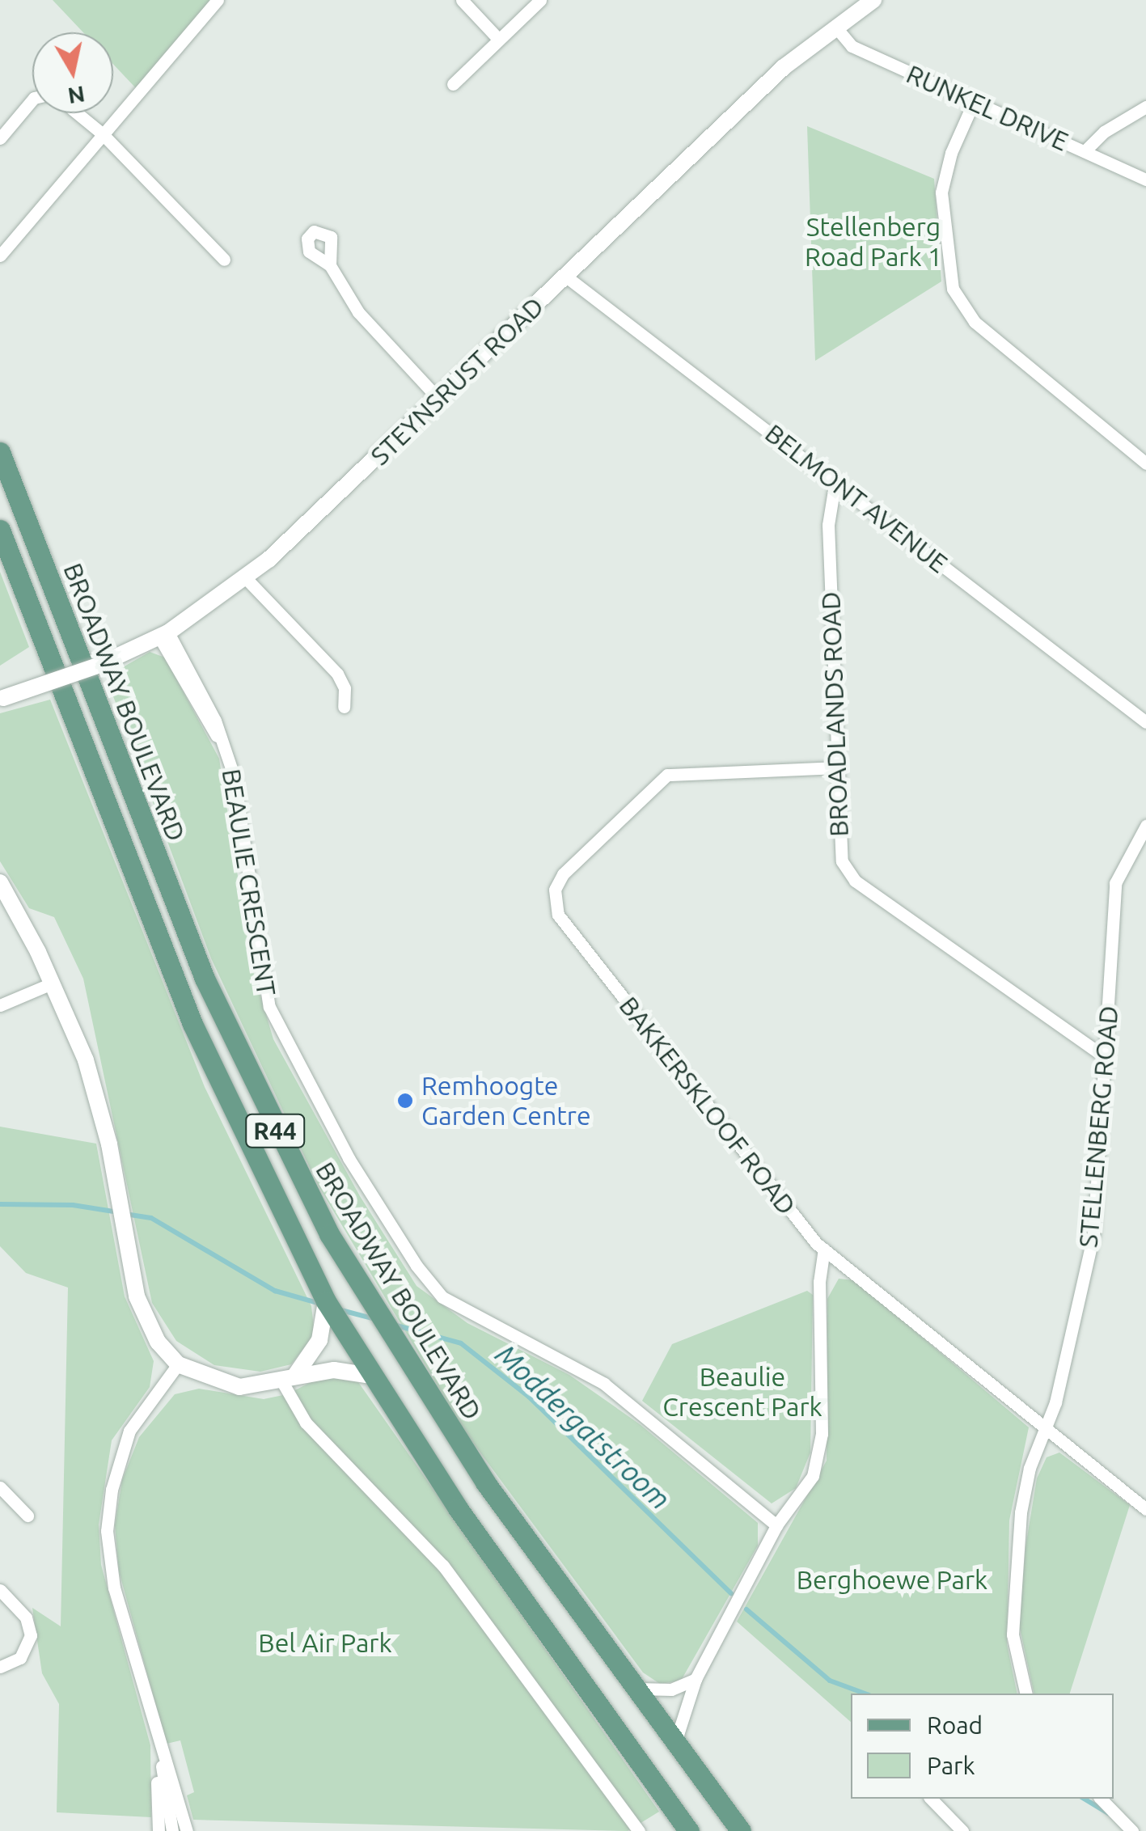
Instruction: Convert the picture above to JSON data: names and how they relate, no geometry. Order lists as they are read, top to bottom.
{
  "streets": {
    "main road": ["BROADWAY BOULEVARD", "R44"],
    "street": [
      "RUNKEL DRIVE",
      "STEYNSRUST ROAD",
      "BELMONT AVENUE",
      "BROADLANDS ROAD",
      "BEAULIE CRESCENT",
      "BAKKERSKLOOF ROAD",
      "STELLENBERG ROAD"
    ]
  },
  "crossings": [
    ["RUNKEL DRIVE", "STEYNSRUST ROAD"],
    ["STEYNSRUST ROAD", "BELMONT AVENUE"],
    ["STEYNSRUST ROAD", "BEAULIE CRESCENT"],
    ["BELMONT AVENUE", "BROADLANDS ROAD"],
    ["BROADLANDS ROAD", "BAKKERSKLOOF ROAD"],
    ["BROADLANDS ROAD", "STELLENBERG ROAD"],
    ["BAKKERSKLOOF ROAD", "STELLENBERG ROAD"]
  ],
  "water": ["Moddergatstroom"],
  "parks": [
    "Stellenberg Road Park 1",
    "Beaulie Crescent Park",
    "Berghoewe Park",
    "Bel Air Park"
  ],
  "places": ["Remhoogte Garden Centre"],
  "legend": ["Road", "Park"],
  "north": "bottom"
}
